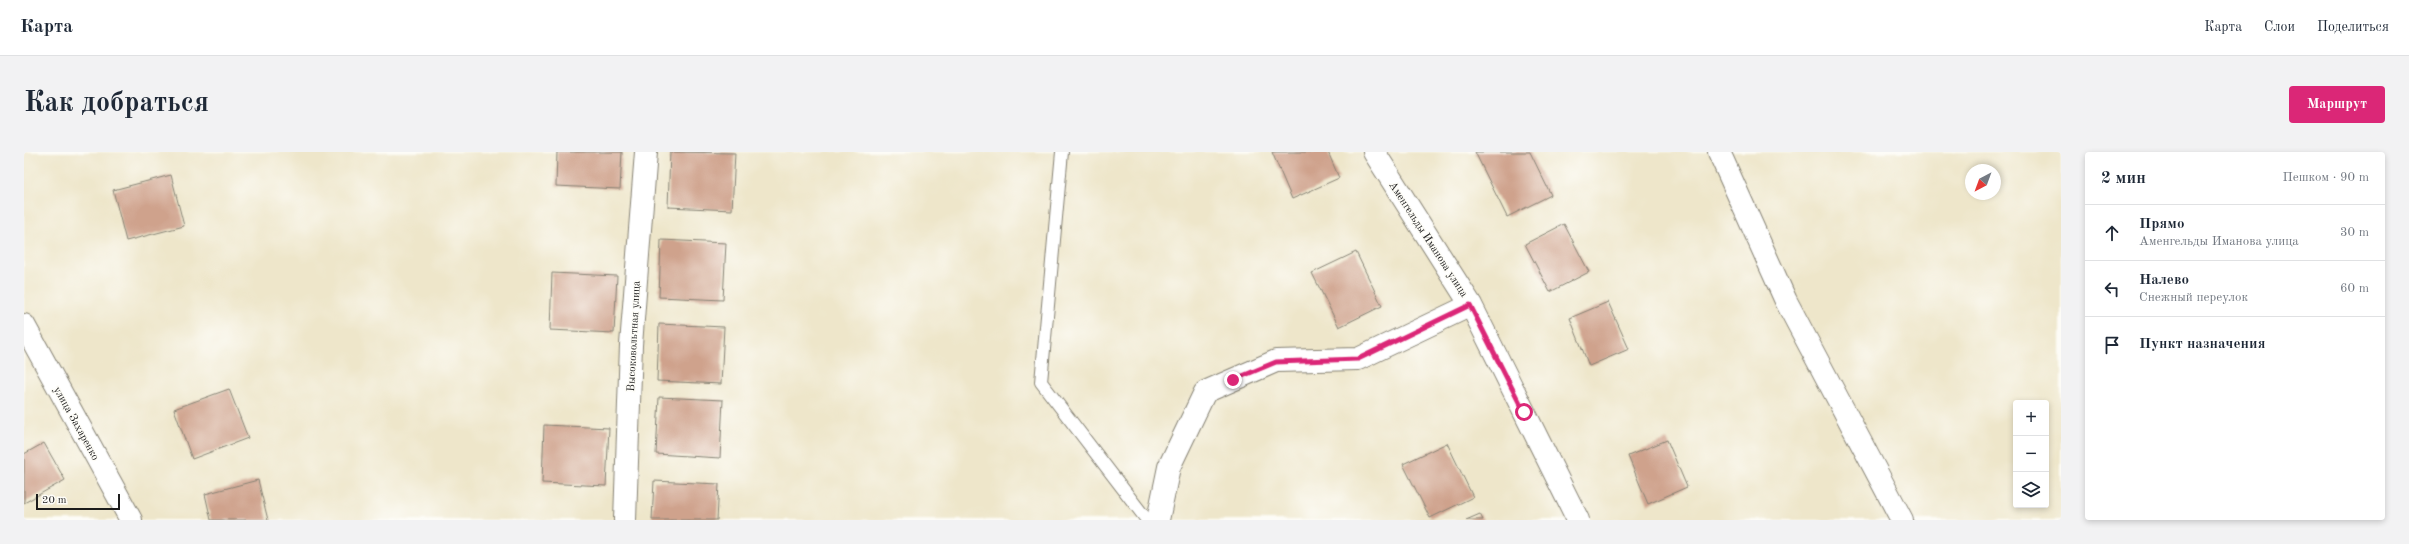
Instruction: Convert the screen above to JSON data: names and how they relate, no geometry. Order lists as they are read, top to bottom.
{
  "streets": {
    "street": ["Аменгельды Иманова улица", "Высоковольтная улица", "улица Захаренко"]
  },
  "scale_bar": "20 m",
  "north": "bottom left",
  "page": {
    "header": "Карта",
    "nav": ["Карта", "Слои", "Поделиться"],
    "buttons": "Маршрут",
    "title": "Как добраться",
    "heading": ["2 мин", "Пешком · 90 m"],
    "list": [
      ["Прямо", "Аменгельды Иманова улица", "30 m"],
      ["Налево", "Снежный переулок", "60 m"],
      "Пункт назначения"
    ],
    "map_buttons": ["+", "−"],
    "scale": "20 m"
  }
}
